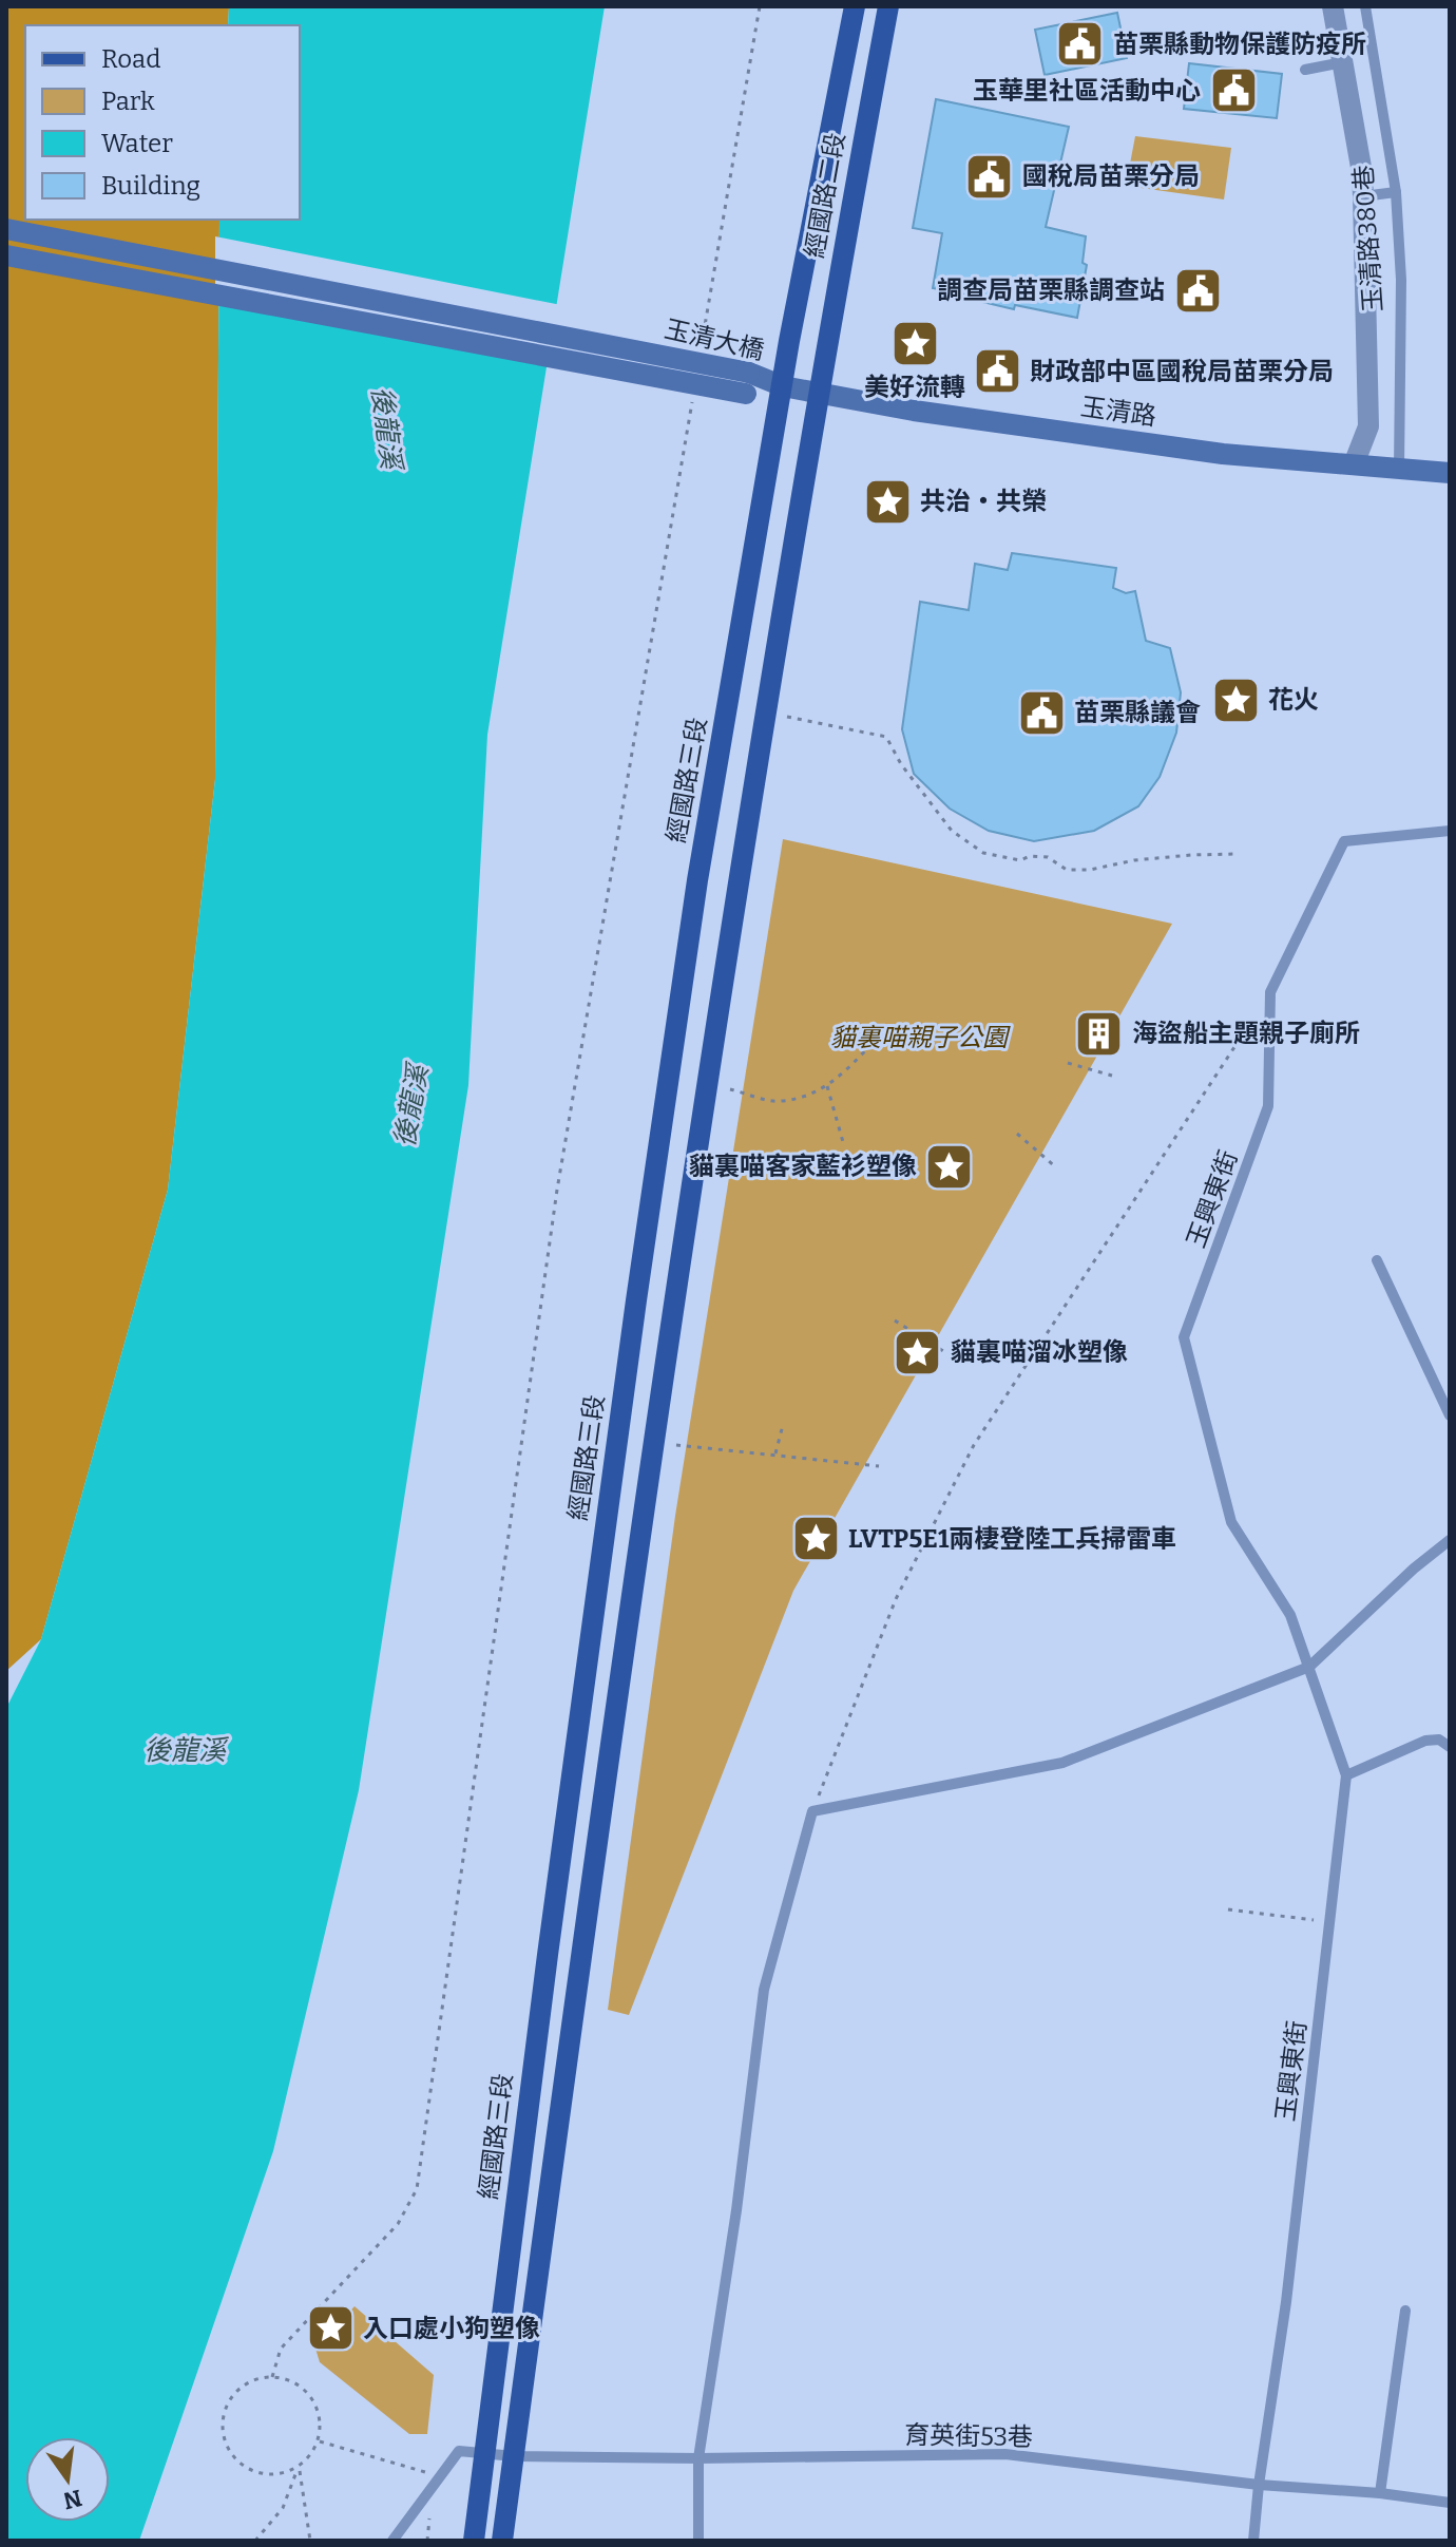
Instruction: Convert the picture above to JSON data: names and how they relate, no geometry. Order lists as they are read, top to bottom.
{
  "streets": {
    "main road": ["經國路二段", "經國路三段"],
    "street": ["玉清路380巷", "玉清大橋", "玉清路"],
    "lane": ["玉興東街", "育英街53巷"]
  },
  "crossings": [
    ["經國路二段", "玉清大橋"],
    ["經國路二段", "玉清路"],
    ["經國路二段", "經國路三段"],
    ["玉清路380巷", "玉清路"],
    ["玉清大橋", "玉清路"],
    ["玉清大橋", "經國路三段"],
    ["玉清路", "經國路三段"],
    ["經國路三段", "育英街53巷"],
    ["玉興東街", "育英街53巷"]
  ],
  "water": ["後龍溪"],
  "parks": ["貓裏喵親子公園"],
  "places": {
    "public building": [
      "苗栗縣動物保護防疫所",
      "玉華里社區活動中心",
      "國稅局苗栗分局",
      "調查局苗栗縣調查站",
      "財政部中區國稅局苗栗分局",
      "苗栗縣議會"
    ],
    "place": [
      "美好流轉",
      "共治‧共榮",
      "花火",
      "貓裏喵客家藍衫塑像",
      "貓裏喵溜冰塑像",
      "LVTP5E1兩棲登陸工兵掃雷車",
      "入口處小狗塑像"
    ],
    "building": ["海盜船主題親子廁所"]
  },
  "legend": [
    "Road",
    "Park",
    "Water",
    "Building"
  ],
  "north": "bottom"
}
